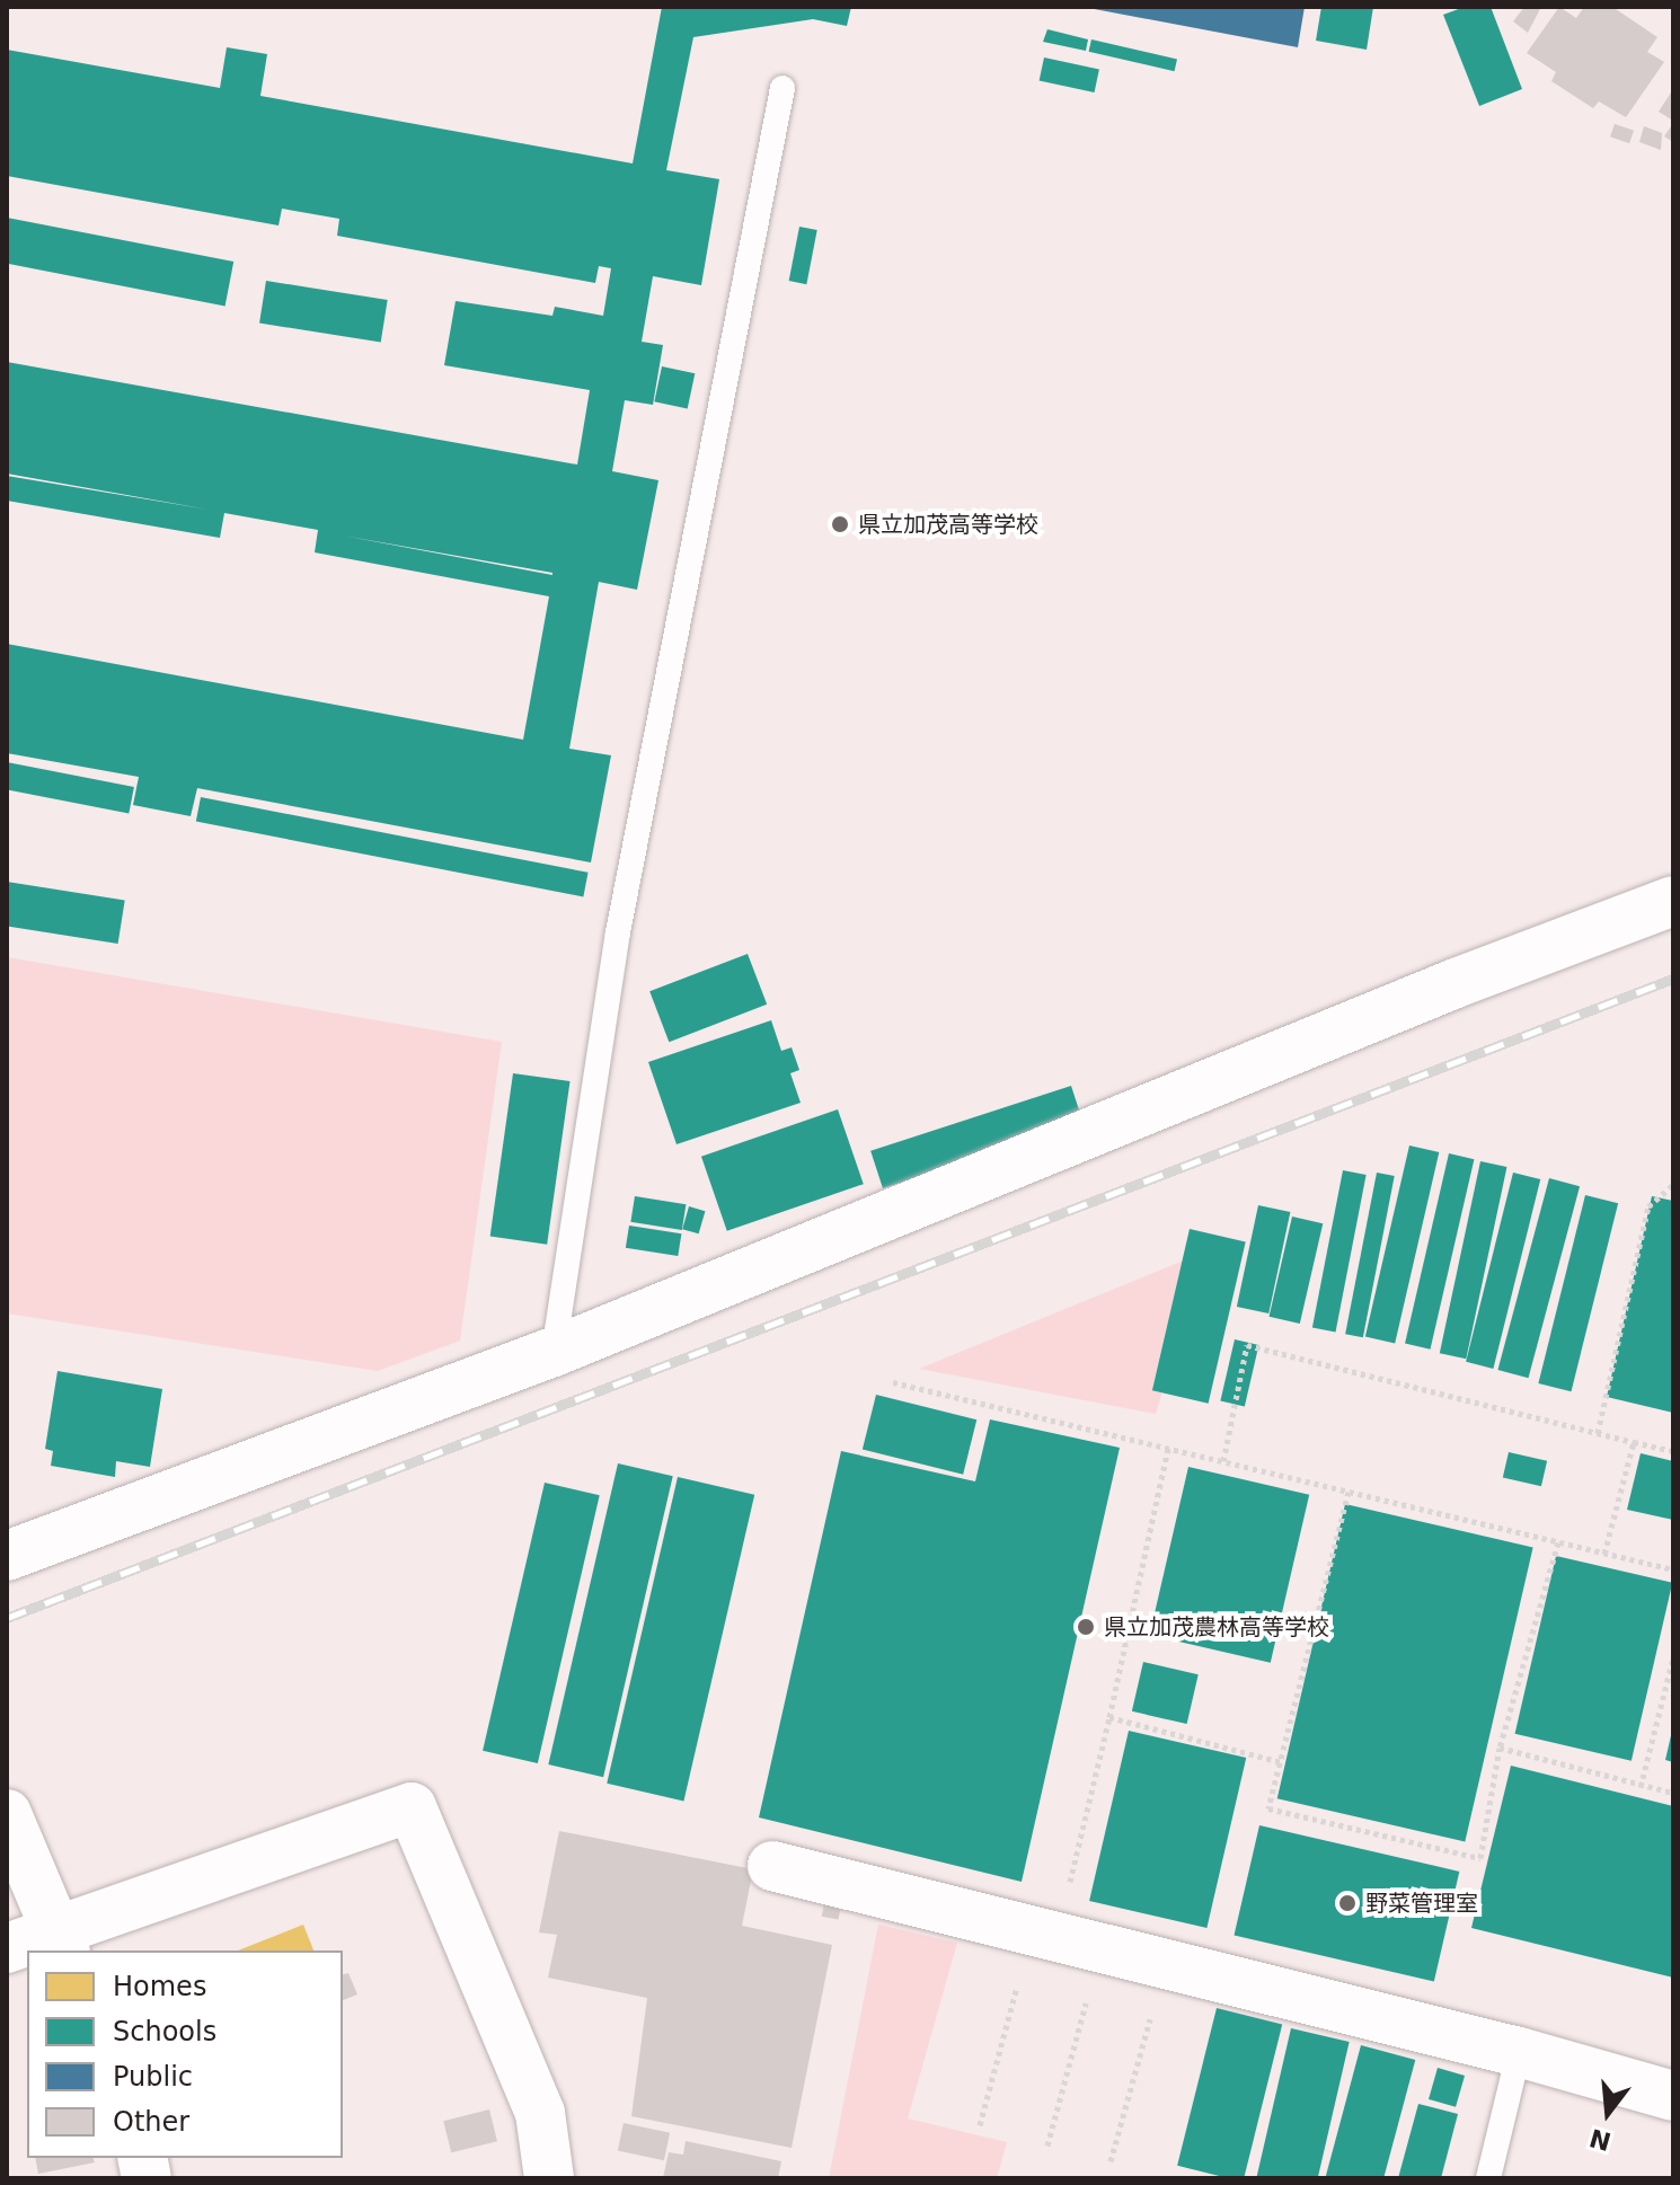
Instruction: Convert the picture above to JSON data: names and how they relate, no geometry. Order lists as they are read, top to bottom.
{
  "places": ["県立加茂高等学校", "県立加茂農林高等学校", "野菜管理室"],
  "legend": [
    "Homes",
    "Schools",
    "Public",
    "Other"
  ],
  "north": "bottom"
}
